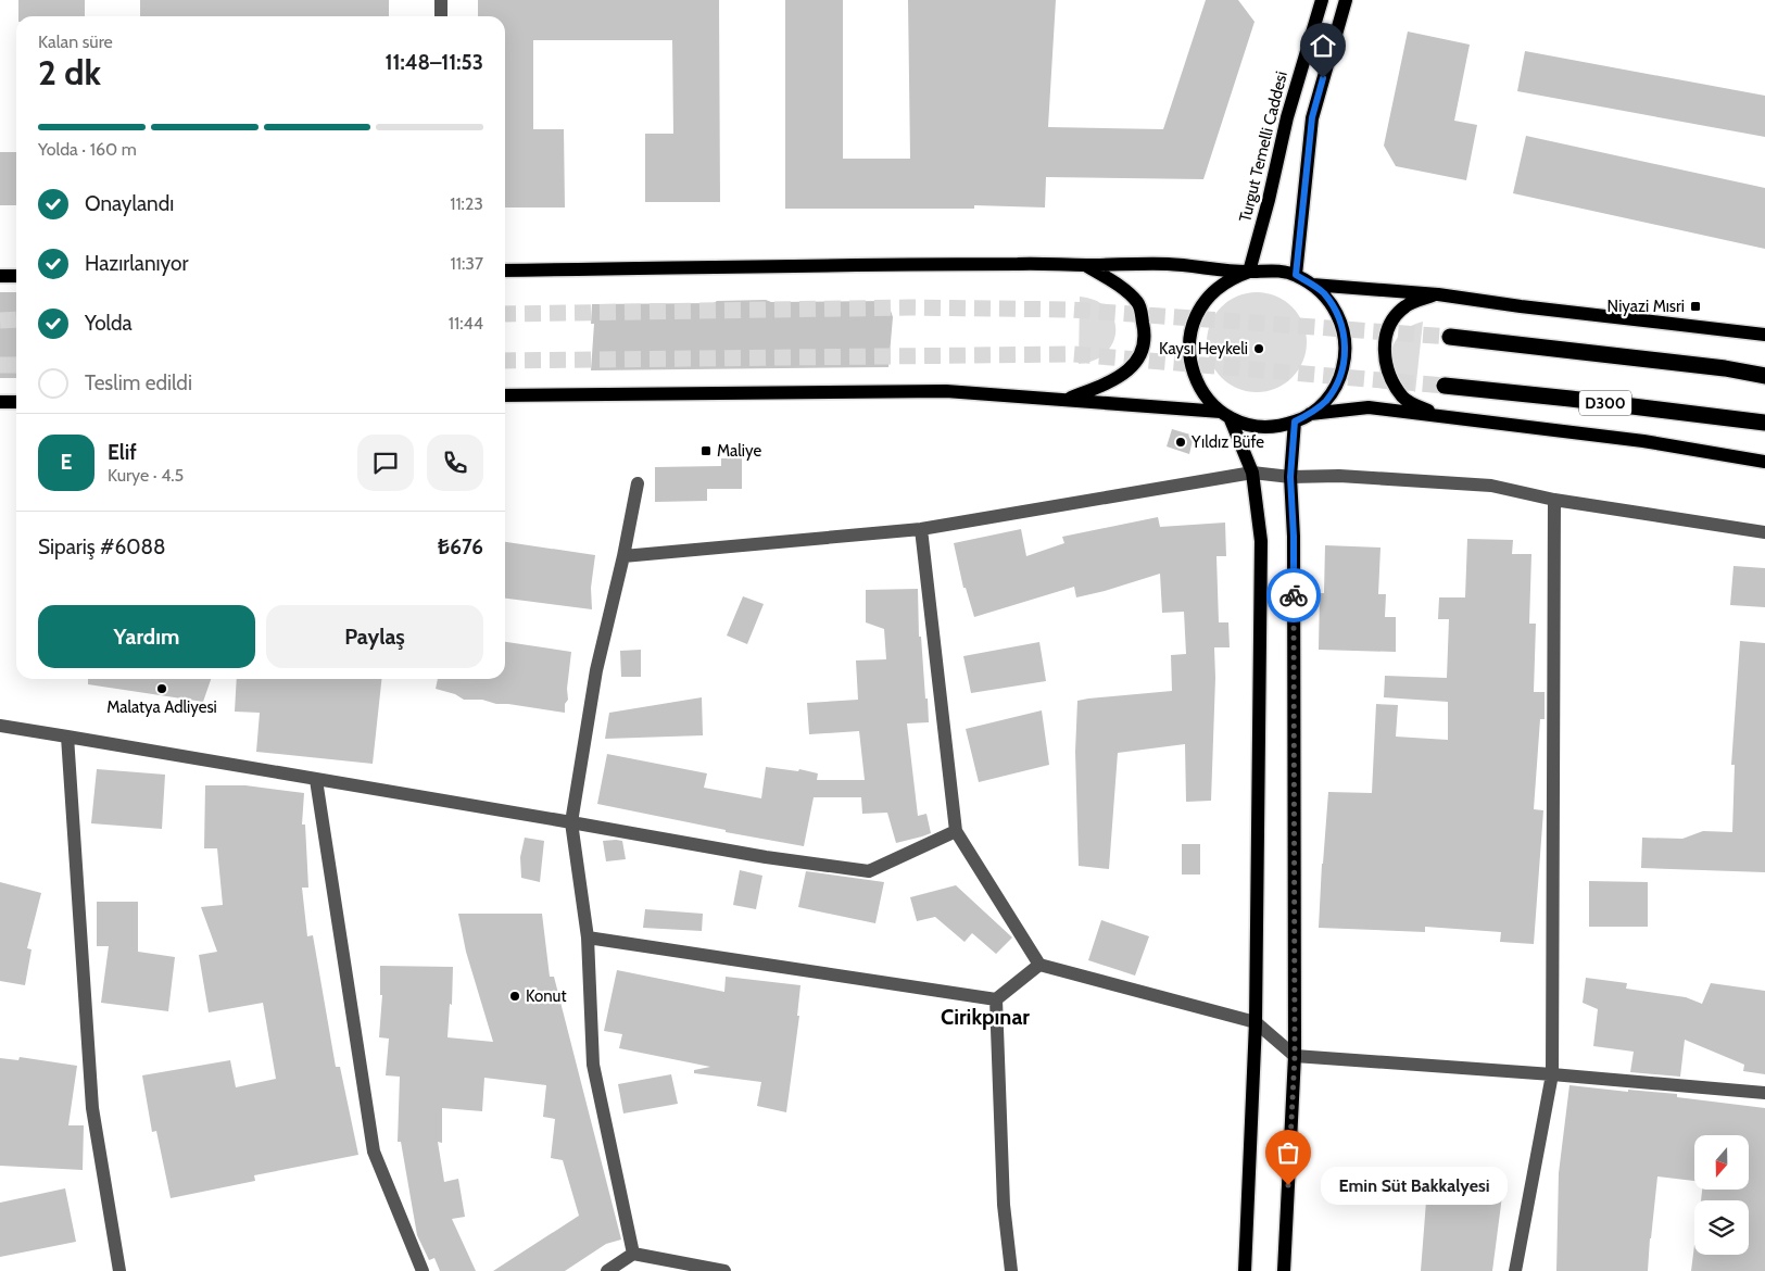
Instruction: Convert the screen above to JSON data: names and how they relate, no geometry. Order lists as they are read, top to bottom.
{
  "streets": {
    "highway": ["D300"],
    "main road": ["Turgut Temelli Caddesi"]
  },
  "districts": ["Cirikpınar"],
  "places": {
    "transit": ["Niyazi Mısri", "Maliye"],
    "other": [
      "Kaysı Heykeli",
      "Yıldız Büfe",
      "Malatya Adliyesi",
      "Konut",
      "Emin Süt Bakkalyesi"
    ]
  },
  "north": "bottom",
  "page": {
    "heading": ["2 dk", "Kalan süre", "11:48–11:53"],
    "panel": [
      "Elif",
      "Kurye · 4.5",
      "Sipariş #6088",
      "₺676"
    ],
    "bar": "Yolda · 160 m",
    "list": [
      ["Onaylandı", "11:23"],
      ["Hazırlanıyor", "11:37"],
      ["Yolda", "11:44"],
      "Teslim edildi"
    ],
    "round": "E",
    "buttons": ["Yardım", "Paylaş"],
    "bubble": "Emin Süt Bakkalyesi"
  }
}
